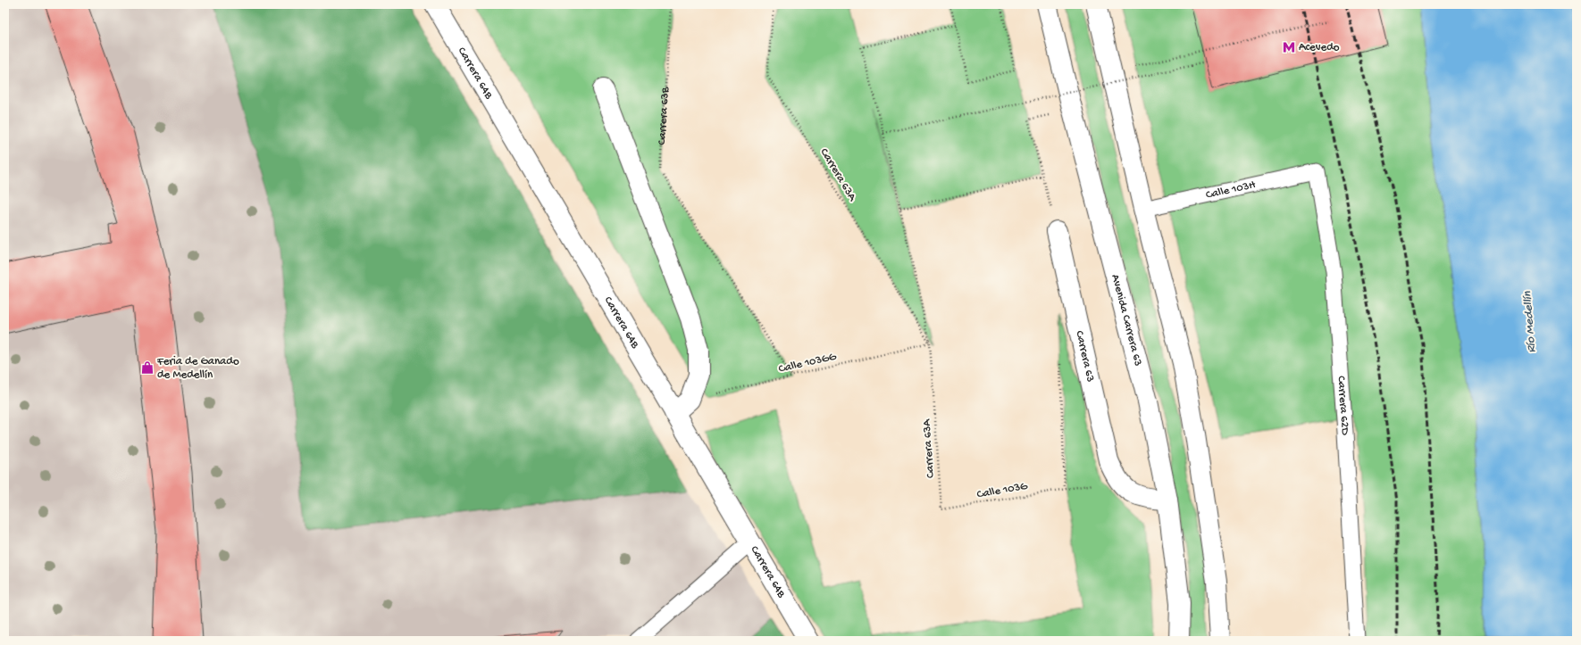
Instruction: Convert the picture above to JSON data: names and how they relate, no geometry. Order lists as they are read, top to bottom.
{
  "streets": {
    "main road": ["Carrera 64B", "Avenida Carrera 63", "Carrera 63"],
    "lane": ["Calle 103H", "Carrera 62D"],
    "path": [
      "Carrera 63B",
      "Carrera 63A",
      "Calle 103GG",
      "Calle 103G"
    ]
  },
  "crossings": [
    ["Carrera 63B", "Calle 103GG"],
    ["Carrera 63A", "Calle 103GG"],
    ["Carrera 63A", "Calle 103G"],
    ["Calle 103H", "Carrera 62D"],
    ["Avenida Carrera 63", "Carrera 63"]
  ],
  "water": ["Río Medellín"],
  "places": {
    "metro station": ["Acevedo"],
    "shop": ["Feria de Ganado de Medellín"]
  }
}
